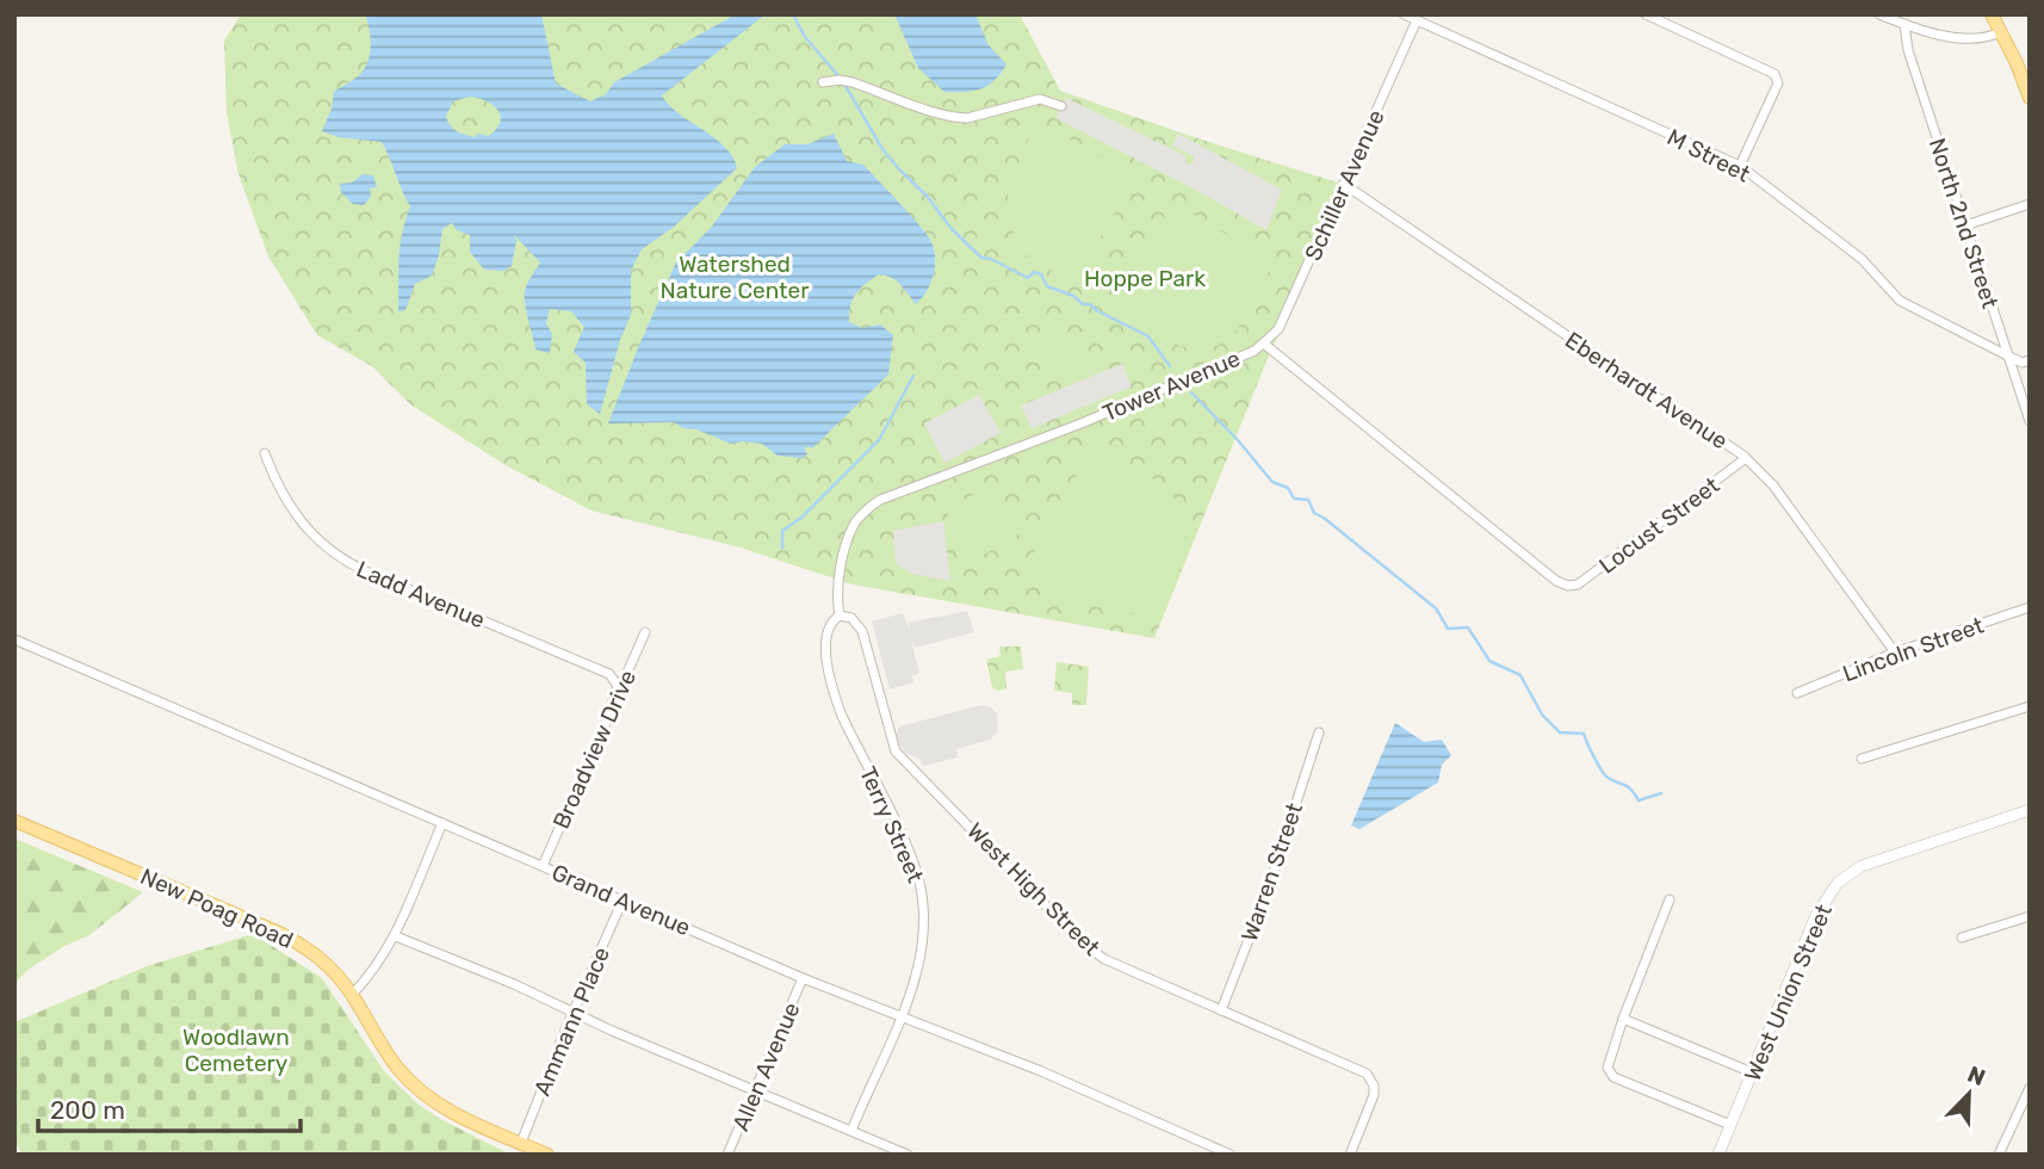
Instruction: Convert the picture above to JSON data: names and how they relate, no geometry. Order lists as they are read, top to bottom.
{
  "streets": {
    "main road": ["New Poag Road"],
    "street": [
      "M Street",
      "Schiller Avenue",
      "North 2nd Street",
      "Tower Avenue",
      "Eberhardt Avenue",
      "Locust Street",
      "Ladd Avenue",
      "Lincoln Street",
      "Broadview Drive",
      "Terry Street",
      "Warren Street",
      "West High Street",
      "Grand Avenue",
      "West Union Street",
      "Ammann Place",
      "Allen Avenue"
    ]
  },
  "crossings": [
    ["M Street", "Schiller Avenue"],
    ["M Street", "North 2nd Street"],
    ["Schiller Avenue", "Tower Avenue"],
    ["Schiller Avenue", "Eberhardt Avenue"],
    ["Tower Avenue", "Locust Street"],
    ["Tower Avenue", "Terry Street"],
    ["Tower Avenue", "West High Street"],
    ["Eberhardt Avenue", "Locust Street"],
    ["Eberhardt Avenue", "Lincoln Street"],
    ["Ladd Avenue", "Broadview Drive"],
    ["Broadview Drive", "Grand Avenue"],
    ["Terry Street", "West High Street"],
    ["Terry Street", "Grand Avenue"],
    ["Warren Street", "West High Street"],
    ["Grand Avenue", "Ammann Place"],
    ["Grand Avenue", "Allen Avenue"],
    ["New Poag Road", "Ammann Place"]
  ],
  "parks": ["Watershed Nature Center", "Hoppe Park", "Woodlawn Cemetery"],
  "scale_bar": "200 m",
  "north": "top right"
}
